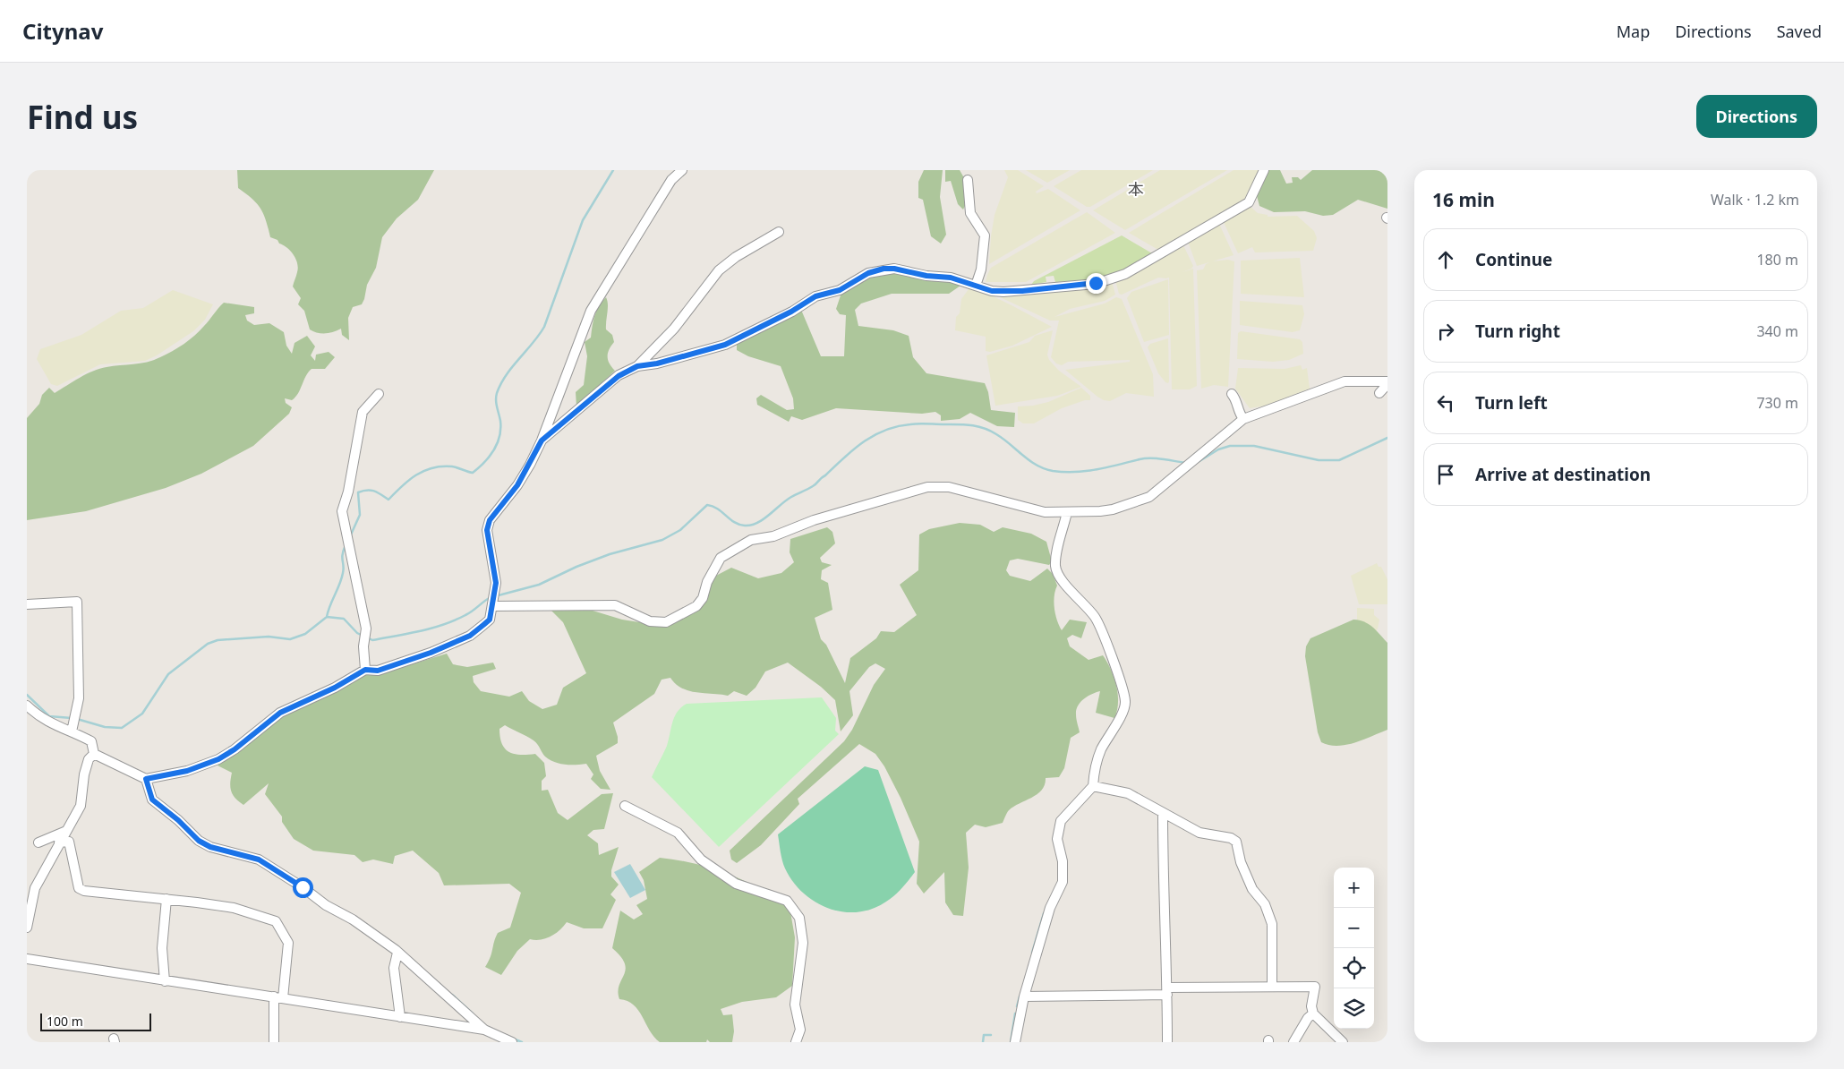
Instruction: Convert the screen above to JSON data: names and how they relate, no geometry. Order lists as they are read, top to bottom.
{
  "districts": ["本"],
  "scale_bar": "100 m",
  "page": {
    "header": "Citynav",
    "nav": ["Map", "Directions", "Saved"],
    "buttons": "Directions",
    "title": "Find us",
    "heading": ["16 min", "Walk · 1.2 km"],
    "list": [
      ["Continue", "180 m"],
      ["Turn right", "340 m"],
      ["Turn left", "730 m"],
      "Arrive at destination"
    ],
    "map_buttons": ["+", "−"],
    "scale": "100 m"
  }
}
